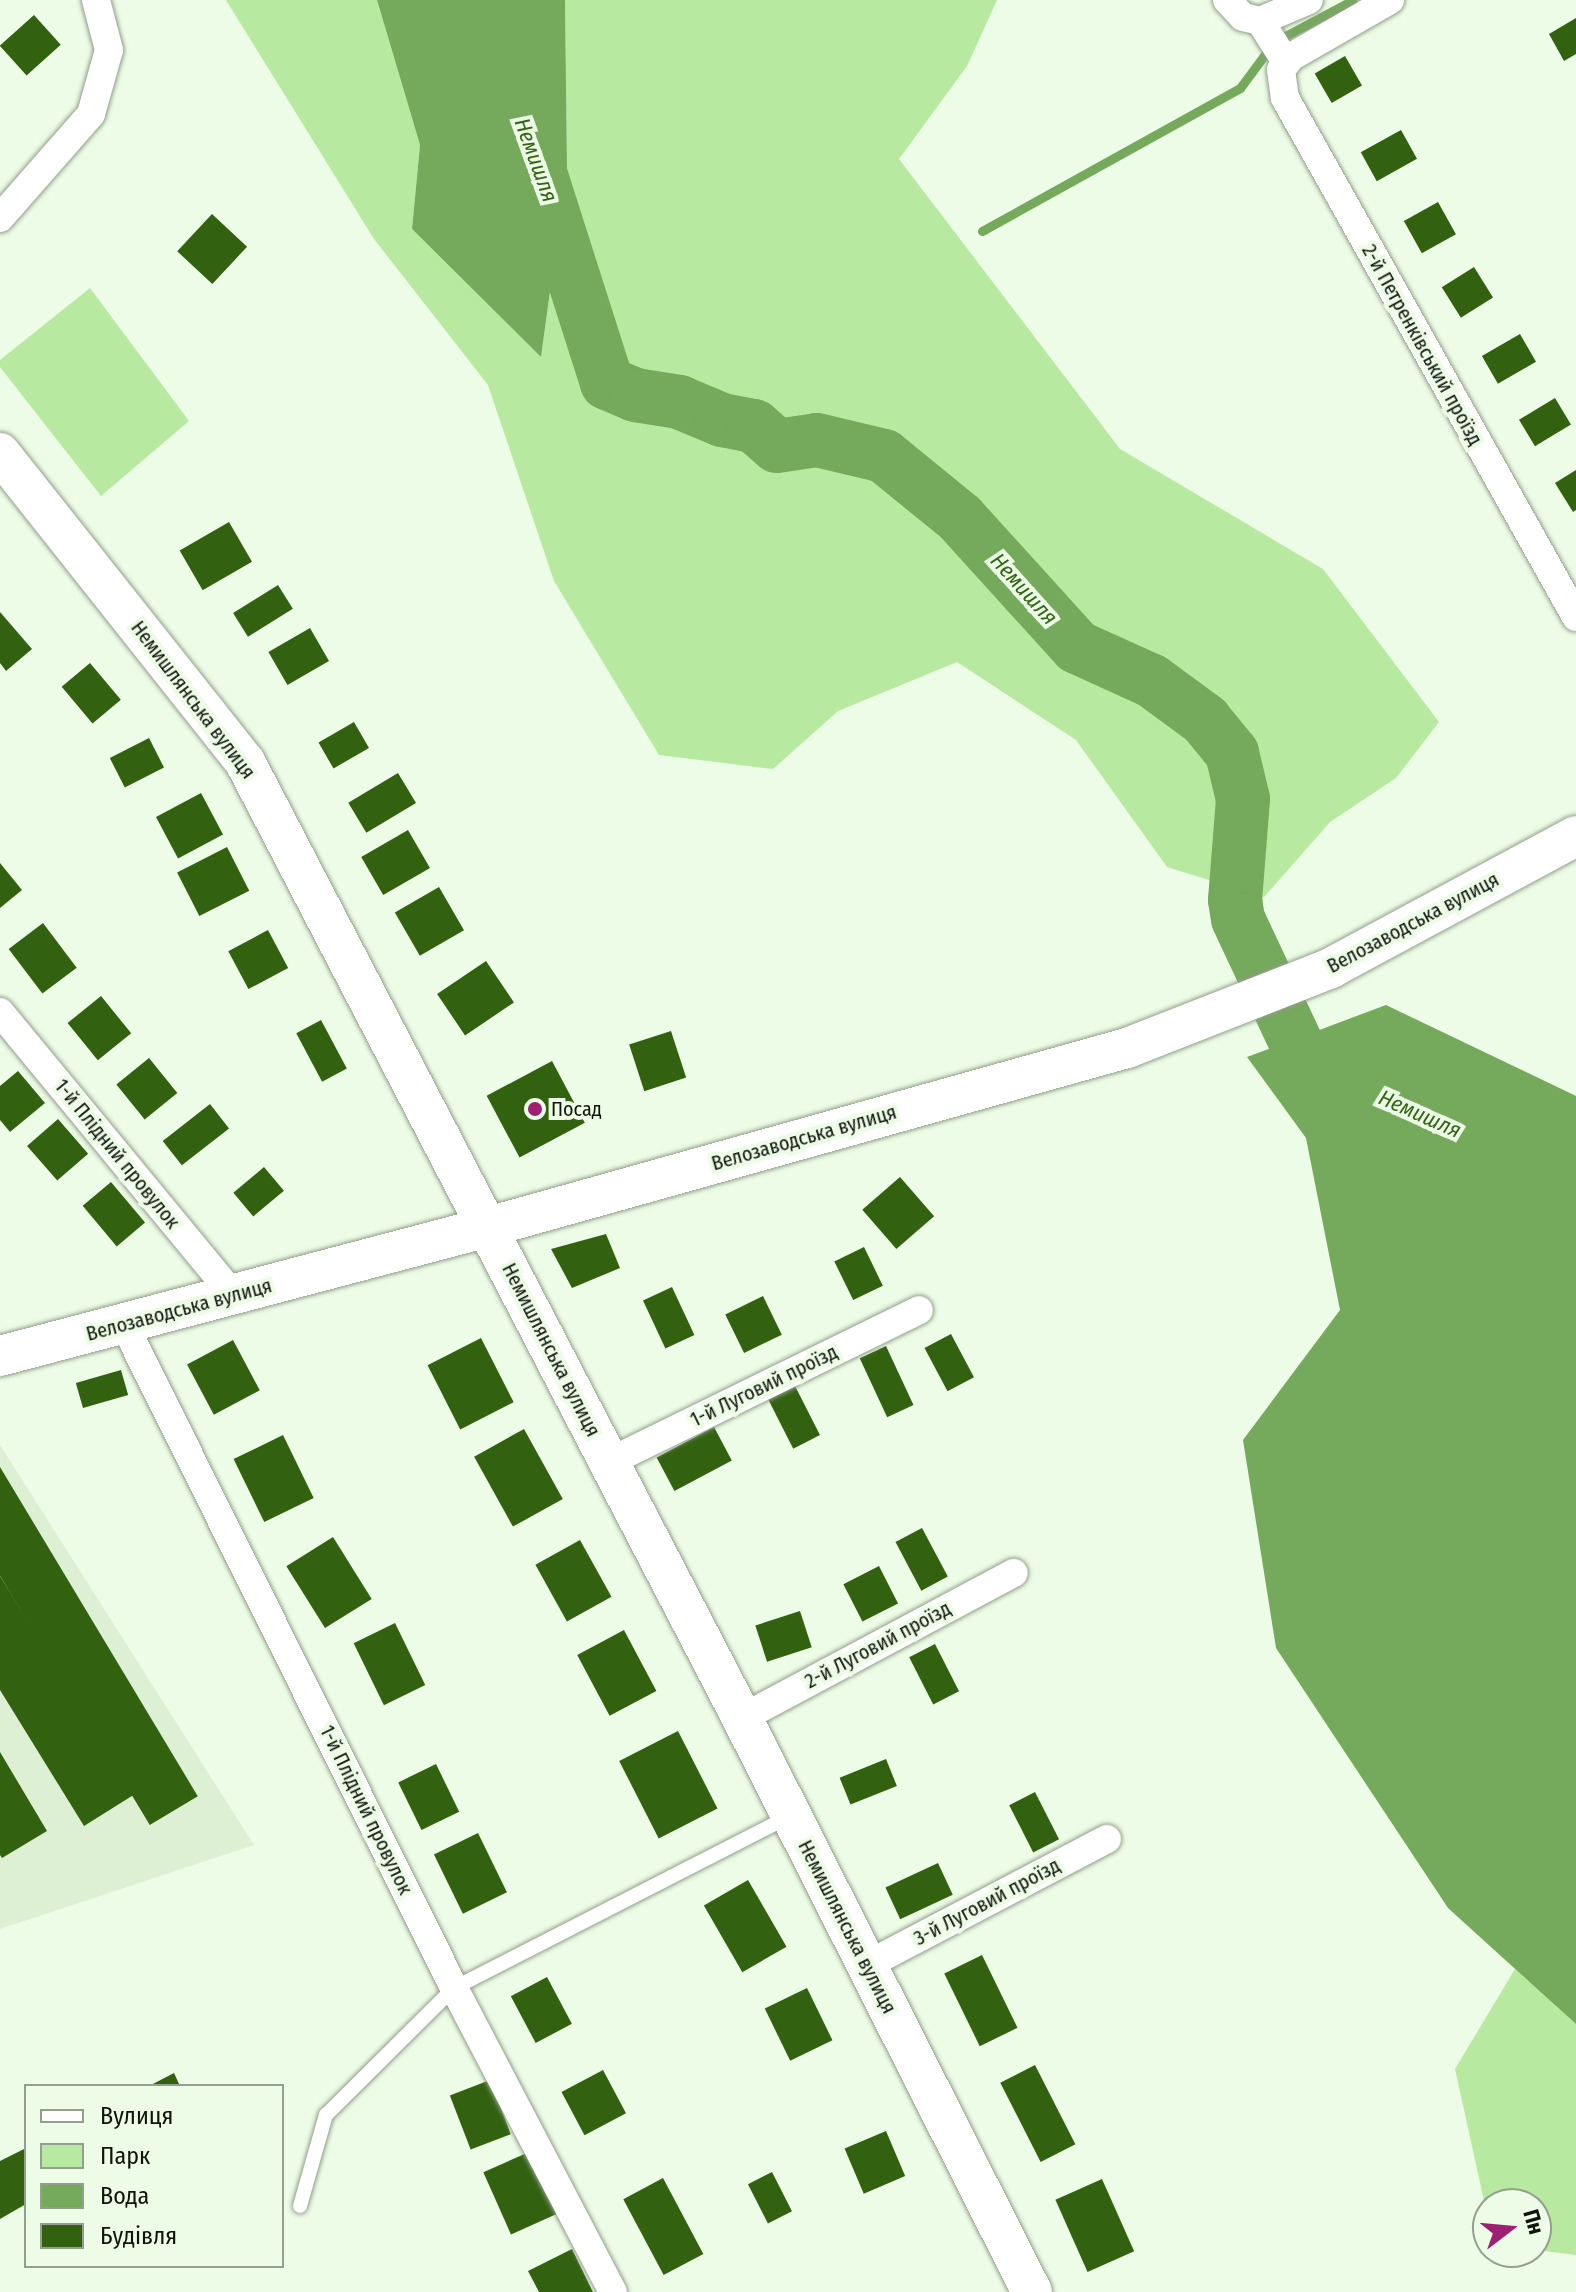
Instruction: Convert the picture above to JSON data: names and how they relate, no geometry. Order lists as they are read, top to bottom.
{
  "streets": {
    "street": [
      "2-й Петренківський проїзд",
      "Немишлянська вулиця",
      "Велозаводська вулиця",
      "1-й Плідний провулок",
      "1-й Луговий проїзд",
      "2-й Луговий проїзд",
      "3-й Луговий проїзд"
    ]
  },
  "crossings": [
    ["Немишлянська вулиця", "Велозаводська вулиця"],
    ["Немишлянська вулиця", "1-й Луговий проїзд"],
    ["Немишлянська вулиця", "2-й Луговий проїзд"],
    ["Немишлянська вулиця", "3-й Луговий проїзд"],
    ["Велозаводська вулиця", "1-й Плідний провулок"]
  ],
  "water": ["Немишля"],
  "places": ["Посад"],
  "legend": [
    "Вулиця",
    "Парк",
    "Вода",
    "Будівля"
  ],
  "north": "right"
}
